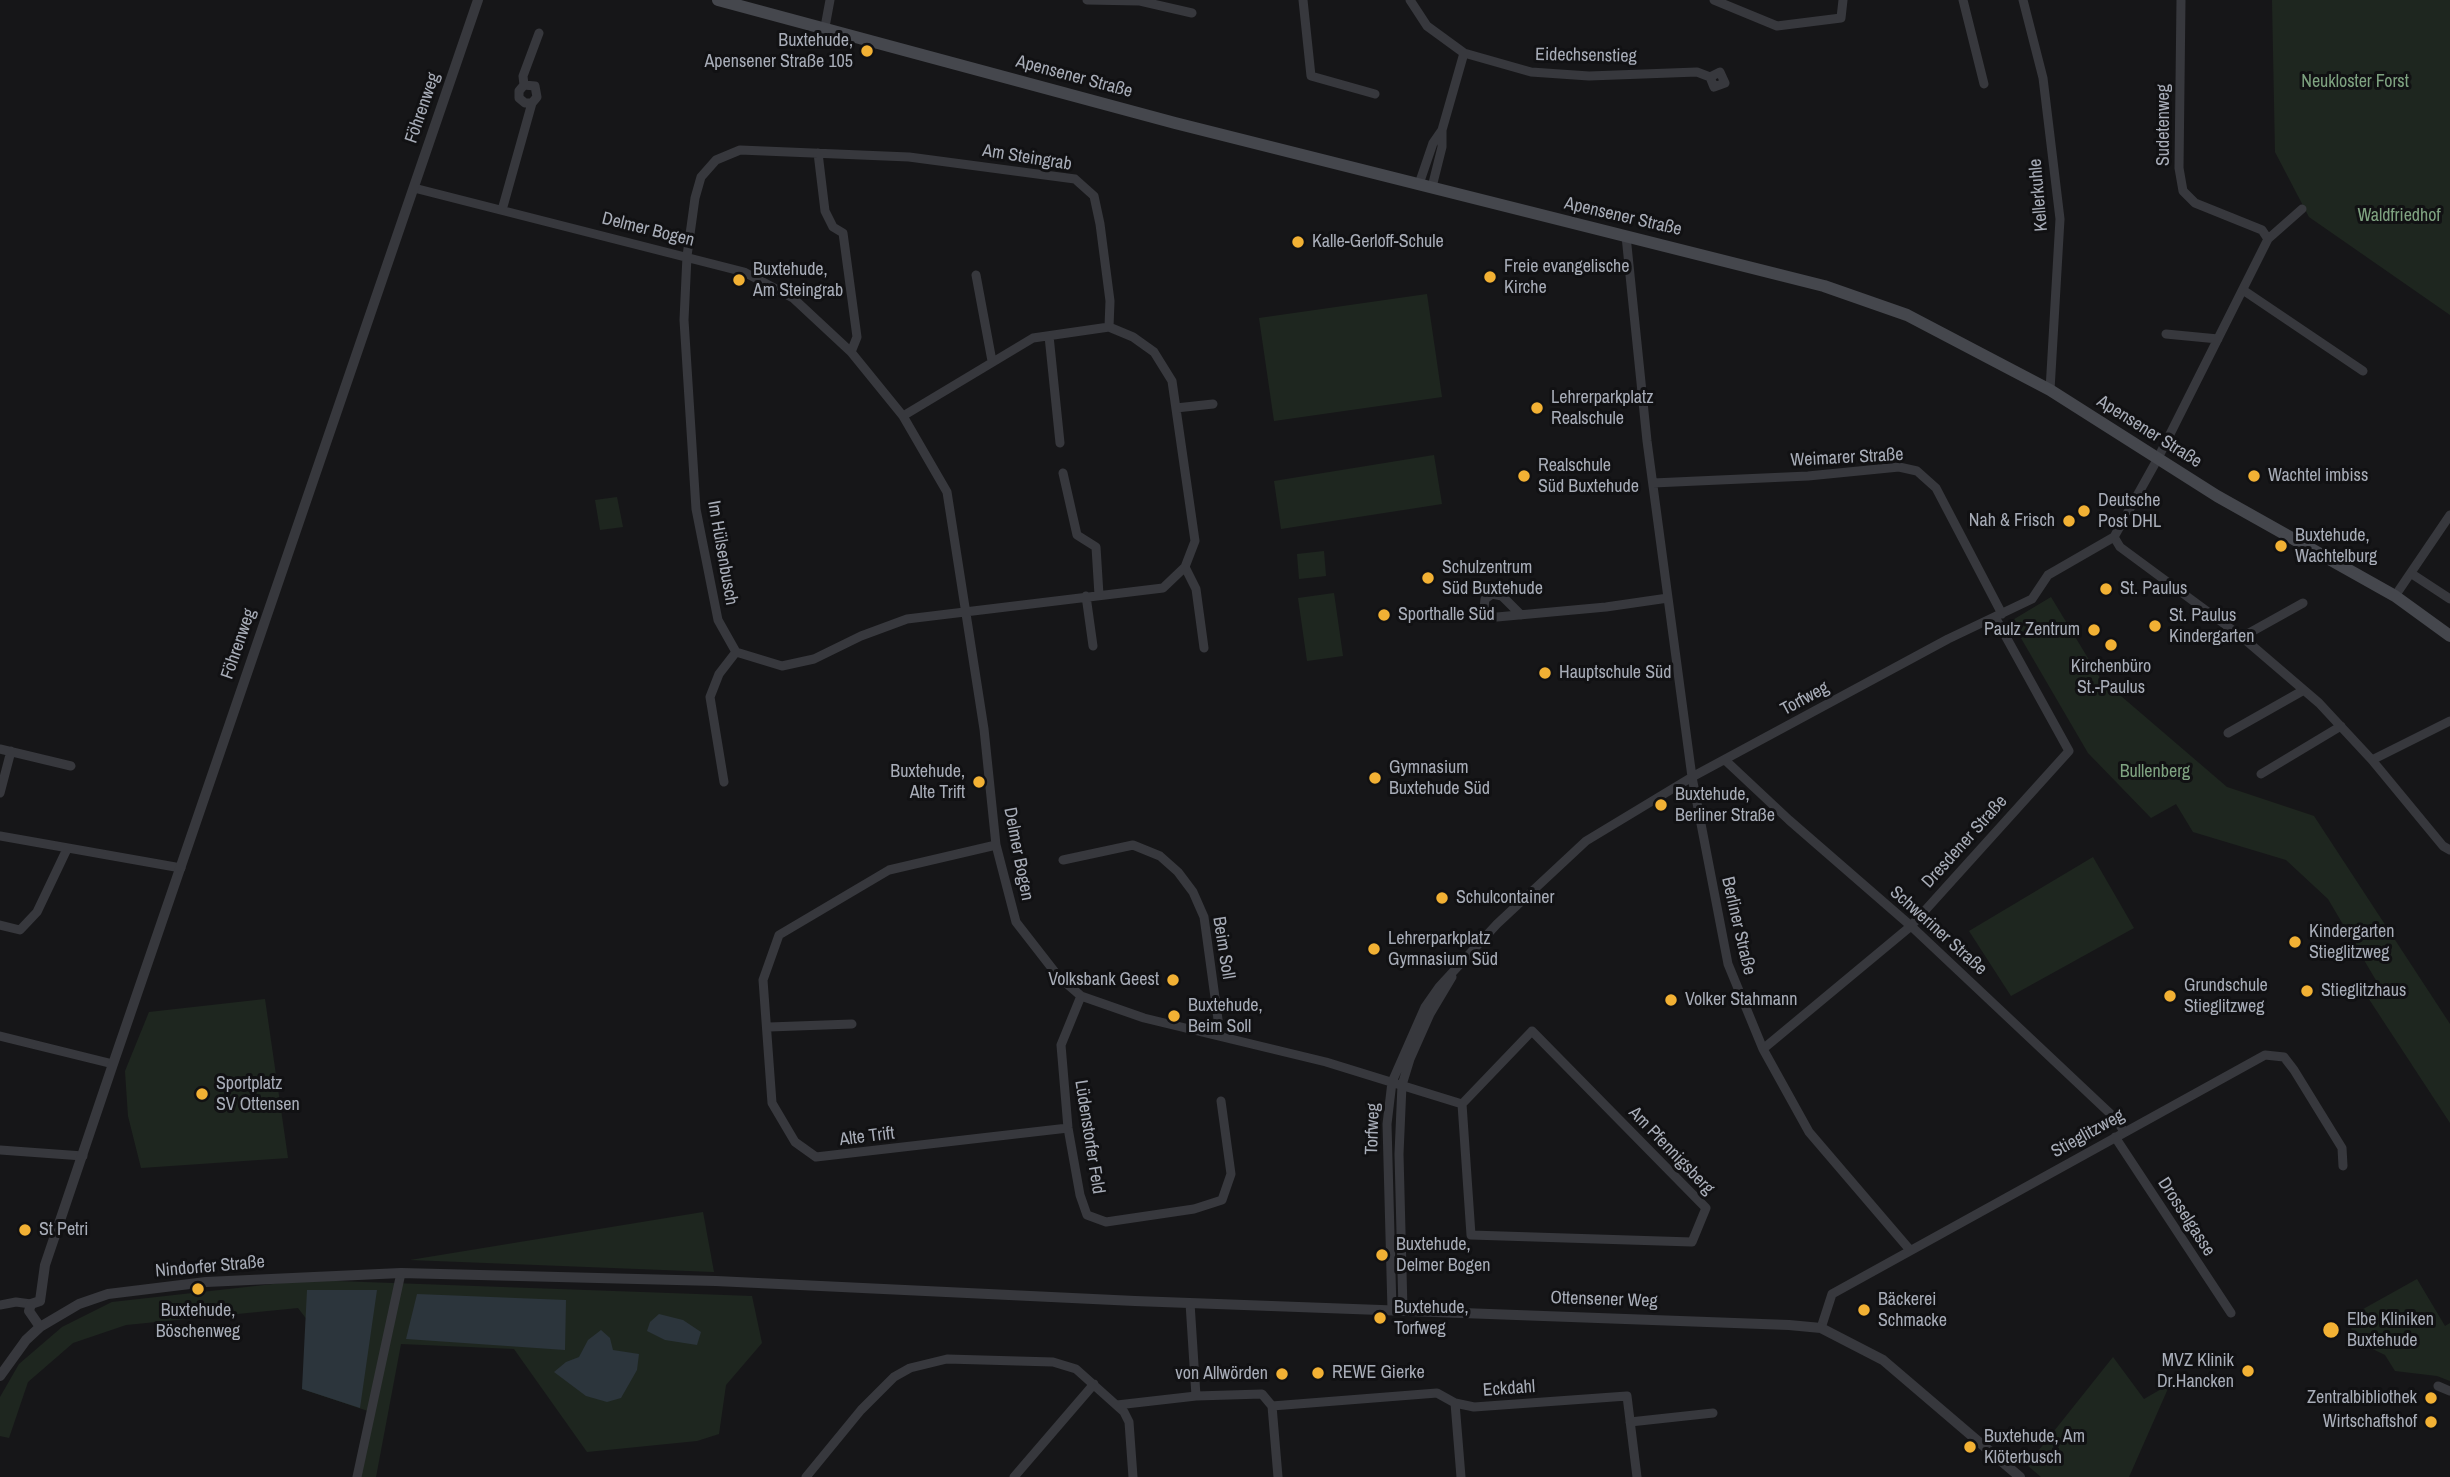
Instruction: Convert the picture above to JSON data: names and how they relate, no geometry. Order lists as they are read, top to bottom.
{
  "streets": {
    "main road": ["Apensener Straße"],
    "street": [
      "Eidechsenstieg",
      "Föhrenweg",
      "Sudetenweg",
      "Am Steingrab",
      "Kellerkuhle",
      "Delmer Bogen",
      "Weimarer Straße",
      "Im Hülsenbusch",
      "Torfweg",
      "Dresdener Straße",
      "Berliner Straße",
      "Schweriner Straße",
      "Beim Soll",
      "Stieglitzweg",
      "Alte Trift",
      "Lüdenstorfer Feld",
      "Am Pfennigsberg",
      "Drosselgasse",
      "Nindorfer Straße",
      "Ottensener Weg",
      "Eckdahl"
    ]
  },
  "crossings": [
    ["Apensener Straße", "Kellerkuhle"],
    ["Apensener Straße", "Berliner Straße"],
    ["Föhrenweg", "Delmer Bogen"],
    ["Föhrenweg", "Nindorfer Straße"],
    ["Am Steingrab", "Delmer Bogen"],
    ["Am Steingrab", "Im Hülsenbusch"],
    ["Delmer Bogen", "Im Hülsenbusch"],
    ["Delmer Bogen", "Torfweg"],
    ["Delmer Bogen", "Beim Soll"],
    ["Delmer Bogen", "Alte Trift"],
    ["Delmer Bogen", "Lüdenstorfer Feld"],
    ["Weimarer Straße", "Torfweg"],
    ["Weimarer Straße", "Dresdener Straße"],
    ["Weimarer Straße", "Berliner Straße"],
    ["Torfweg", "Dresdener Straße"],
    ["Torfweg", "Berliner Straße"],
    ["Torfweg", "Schweriner Straße"],
    ["Torfweg", "Ottensener Weg"],
    ["Dresdener Straße", "Berliner Straße"],
    ["Dresdener Straße", "Schweriner Straße"],
    ["Berliner Straße", "Stieglitzweg"],
    ["Schweriner Straße", "Stieglitzweg"],
    ["Schweriner Straße", "Drosselgasse"],
    ["Stieglitzweg", "Drosselgasse"],
    ["Stieglitzweg", "Ottensener Weg"],
    ["Alte Trift", "Lüdenstorfer Feld"],
    ["Nindorfer Straße", "Ottensener Weg"]
  ],
  "parks": ["Neukloster Forst", "Waldfriedhof", "Bullenberg"],
  "places": [
    "Buxtehude, Apensener Straße 105",
    "Kalle-Gerloff-Schule",
    "Freie evangelische Kirche",
    "Buxtehude, Am Steingrab",
    "Lehrerparkplatz Realschule",
    "Realschule Süd Buxtehude",
    "Wachtel imbiss",
    "Deutsche Post DHL",
    "Nah & Frisch",
    "Buxtehude, Wachtelburg",
    "Schulzentrum Süd Buxtehude",
    "St. Paulus",
    "Sporthalle Süd",
    "St. Paulus Kindergarten",
    "Paulz Zentrum",
    "Kirchenbüro St.-Paulus",
    "Hauptschule Süd",
    "Gymnasium Buxtehude Süd",
    "Buxtehude, Alte Trift",
    "Buxtehude, Berliner Straße",
    "Schulcontainer",
    "Kindergarten Stieglitzweg",
    "Lehrerparkplatz Gymnasium Süd",
    "Volksbank Geest",
    "Stieglitzhaus",
    "Grundschule Stieglitzweg",
    "Volker Stahmann",
    "Buxtehude, Beim Soll",
    "Sportplatz SV Ottensen",
    "St Petri",
    "Buxtehude, Delmer Bogen",
    "Buxtehude, Böschenweg",
    "Bäckerei Schmacke",
    "Buxtehude, Torfweg",
    "Elbe Kliniken Buxtehude",
    "MVZ Klinik Dr.Hancken",
    "REWE Gierke",
    "von Allwörden",
    "Zentralbibliothek",
    "Wirtschaftshof",
    "Buxtehude, Am Klöterbusch"
  ]
}
